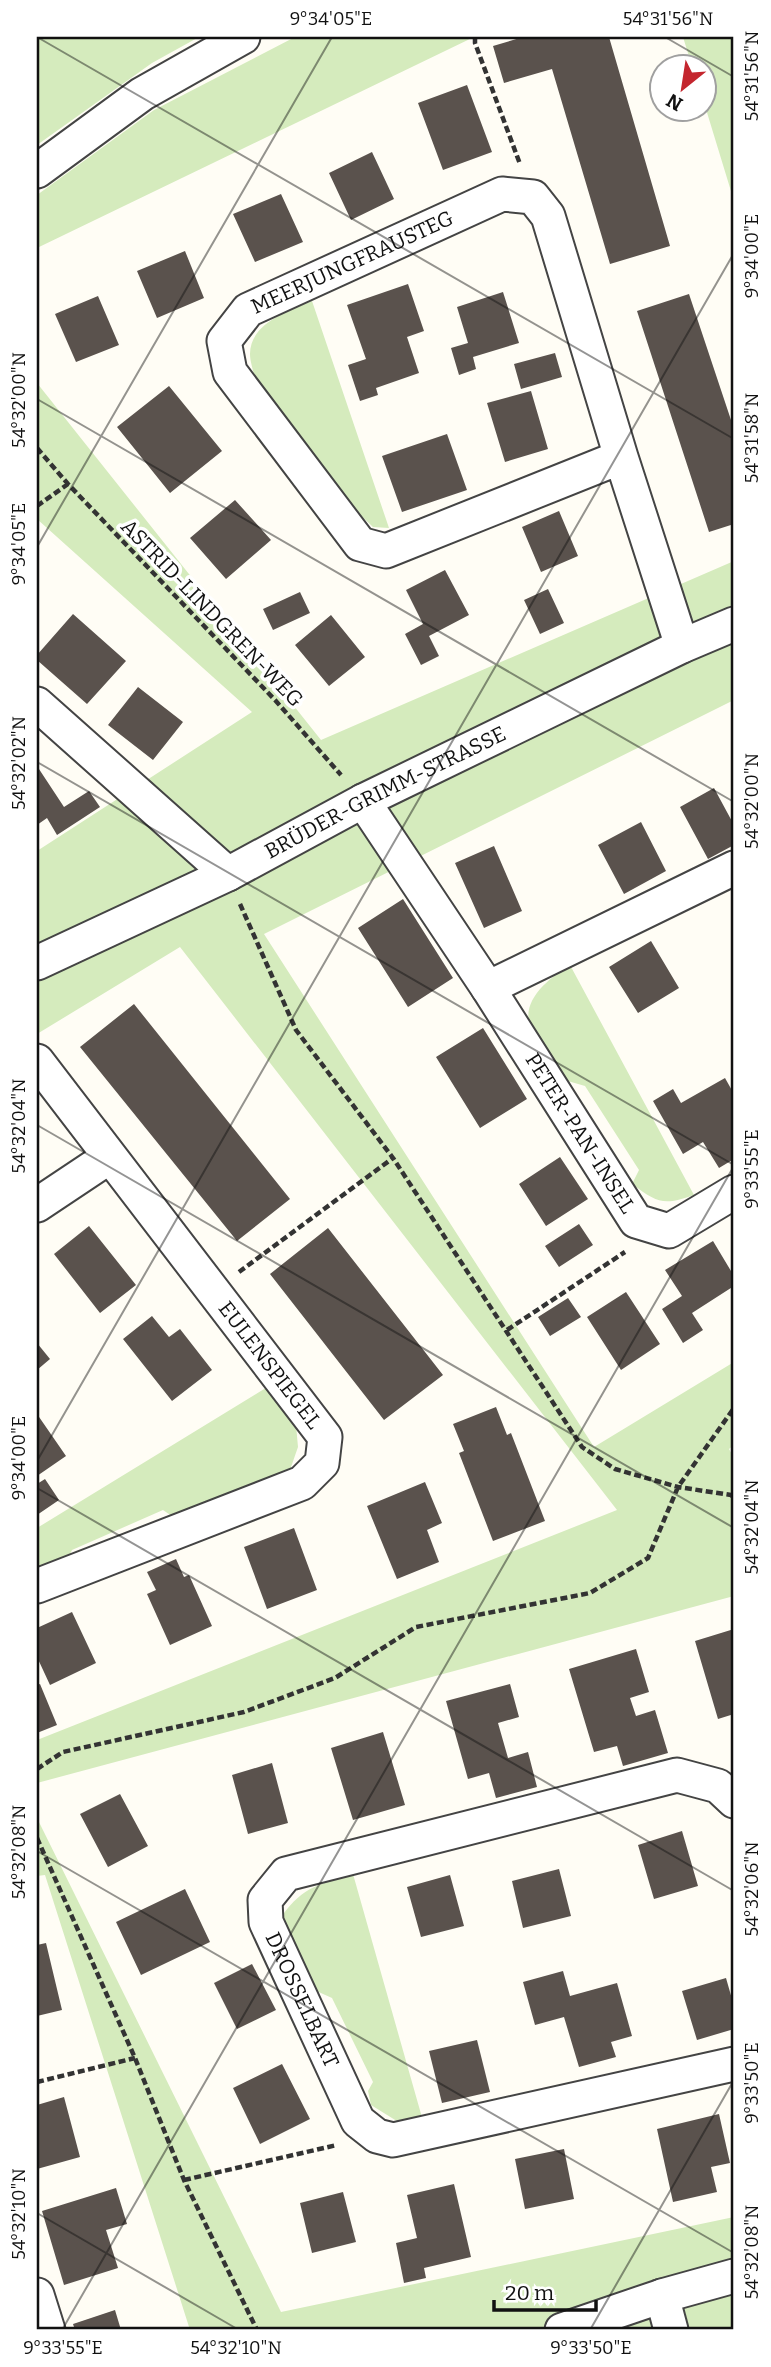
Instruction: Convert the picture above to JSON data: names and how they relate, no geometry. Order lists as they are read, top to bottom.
{
  "streets": {
    "street": [
      "MEERJUNGFRAUSTEG",
      "BRÜDER-GRIMM-STRASSE",
      "PETER-PAN-INSEL",
      "EULENSPIEGEL",
      "DROSSELBART"
    ],
    "path": ["ASTRID-LINDGREN-WEG"]
  },
  "crossings": [
    ["ASTRID-LINDGREN-WEG", "BRÜDER-GRIMM-STRASSE"],
    ["ASTRID-LINDGREN-WEG", "PETER-PAN-INSEL"],
    ["BRÜDER-GRIMM-STRASSE", "PETER-PAN-INSEL"]
  ],
  "scale_bar": "20 m",
  "north": "bottom left",
  "coordinates": [
    "9°34'05\"E",
    "54°31'56\"N",
    "9°34'00\"E",
    "54°32'00\"N",
    "54°31'58\"N",
    "54°32'02\"N",
    "54°32'04\"N",
    "9°33'55\"E",
    "54°32'08\"N",
    "54°32'06\"N",
    "9°33'50\"E",
    "54°32'10\"N"
  ]
}
